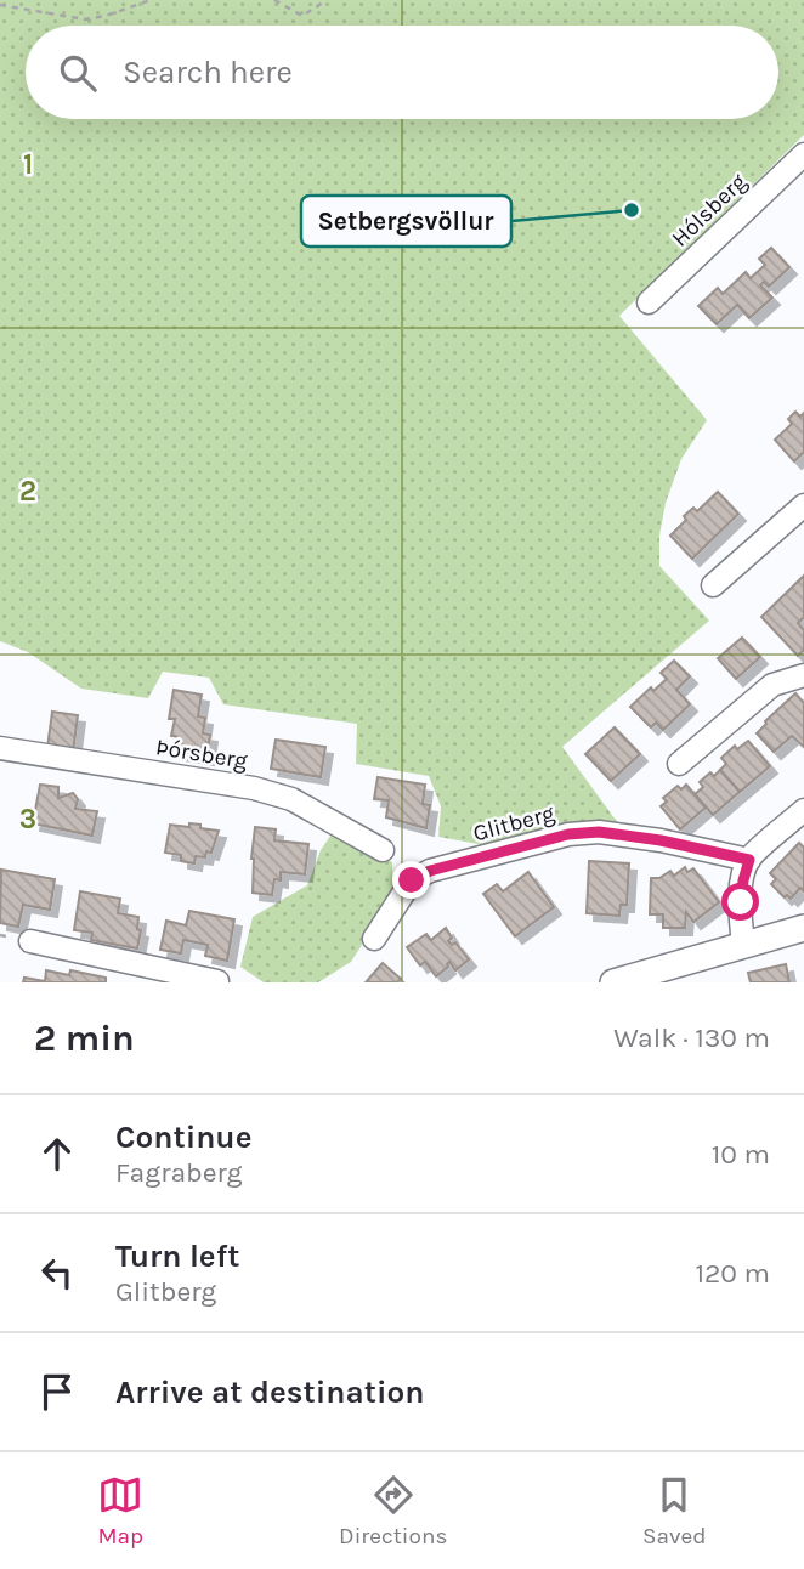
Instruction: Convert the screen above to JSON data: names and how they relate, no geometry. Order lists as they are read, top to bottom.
{
  "streets": {
    "street": ["Hólsberg", "Þórsberg", "Glitberg"]
  },
  "places": ["Setbergsvöllur"],
  "page": {
    "search": "Search here",
    "heading": ["2 min", "Walk · 130 m"],
    "list": [
      ["Continue", "Fagraberg", "10 m"],
      ["Turn left", "Glitberg", "120 m"],
      "Arrive at destination"
    ],
    "nav": ["Map", "Directions", "Saved"]
  },
  "grid": {
    "rows": ["1", "2", "3"]
  }
}
